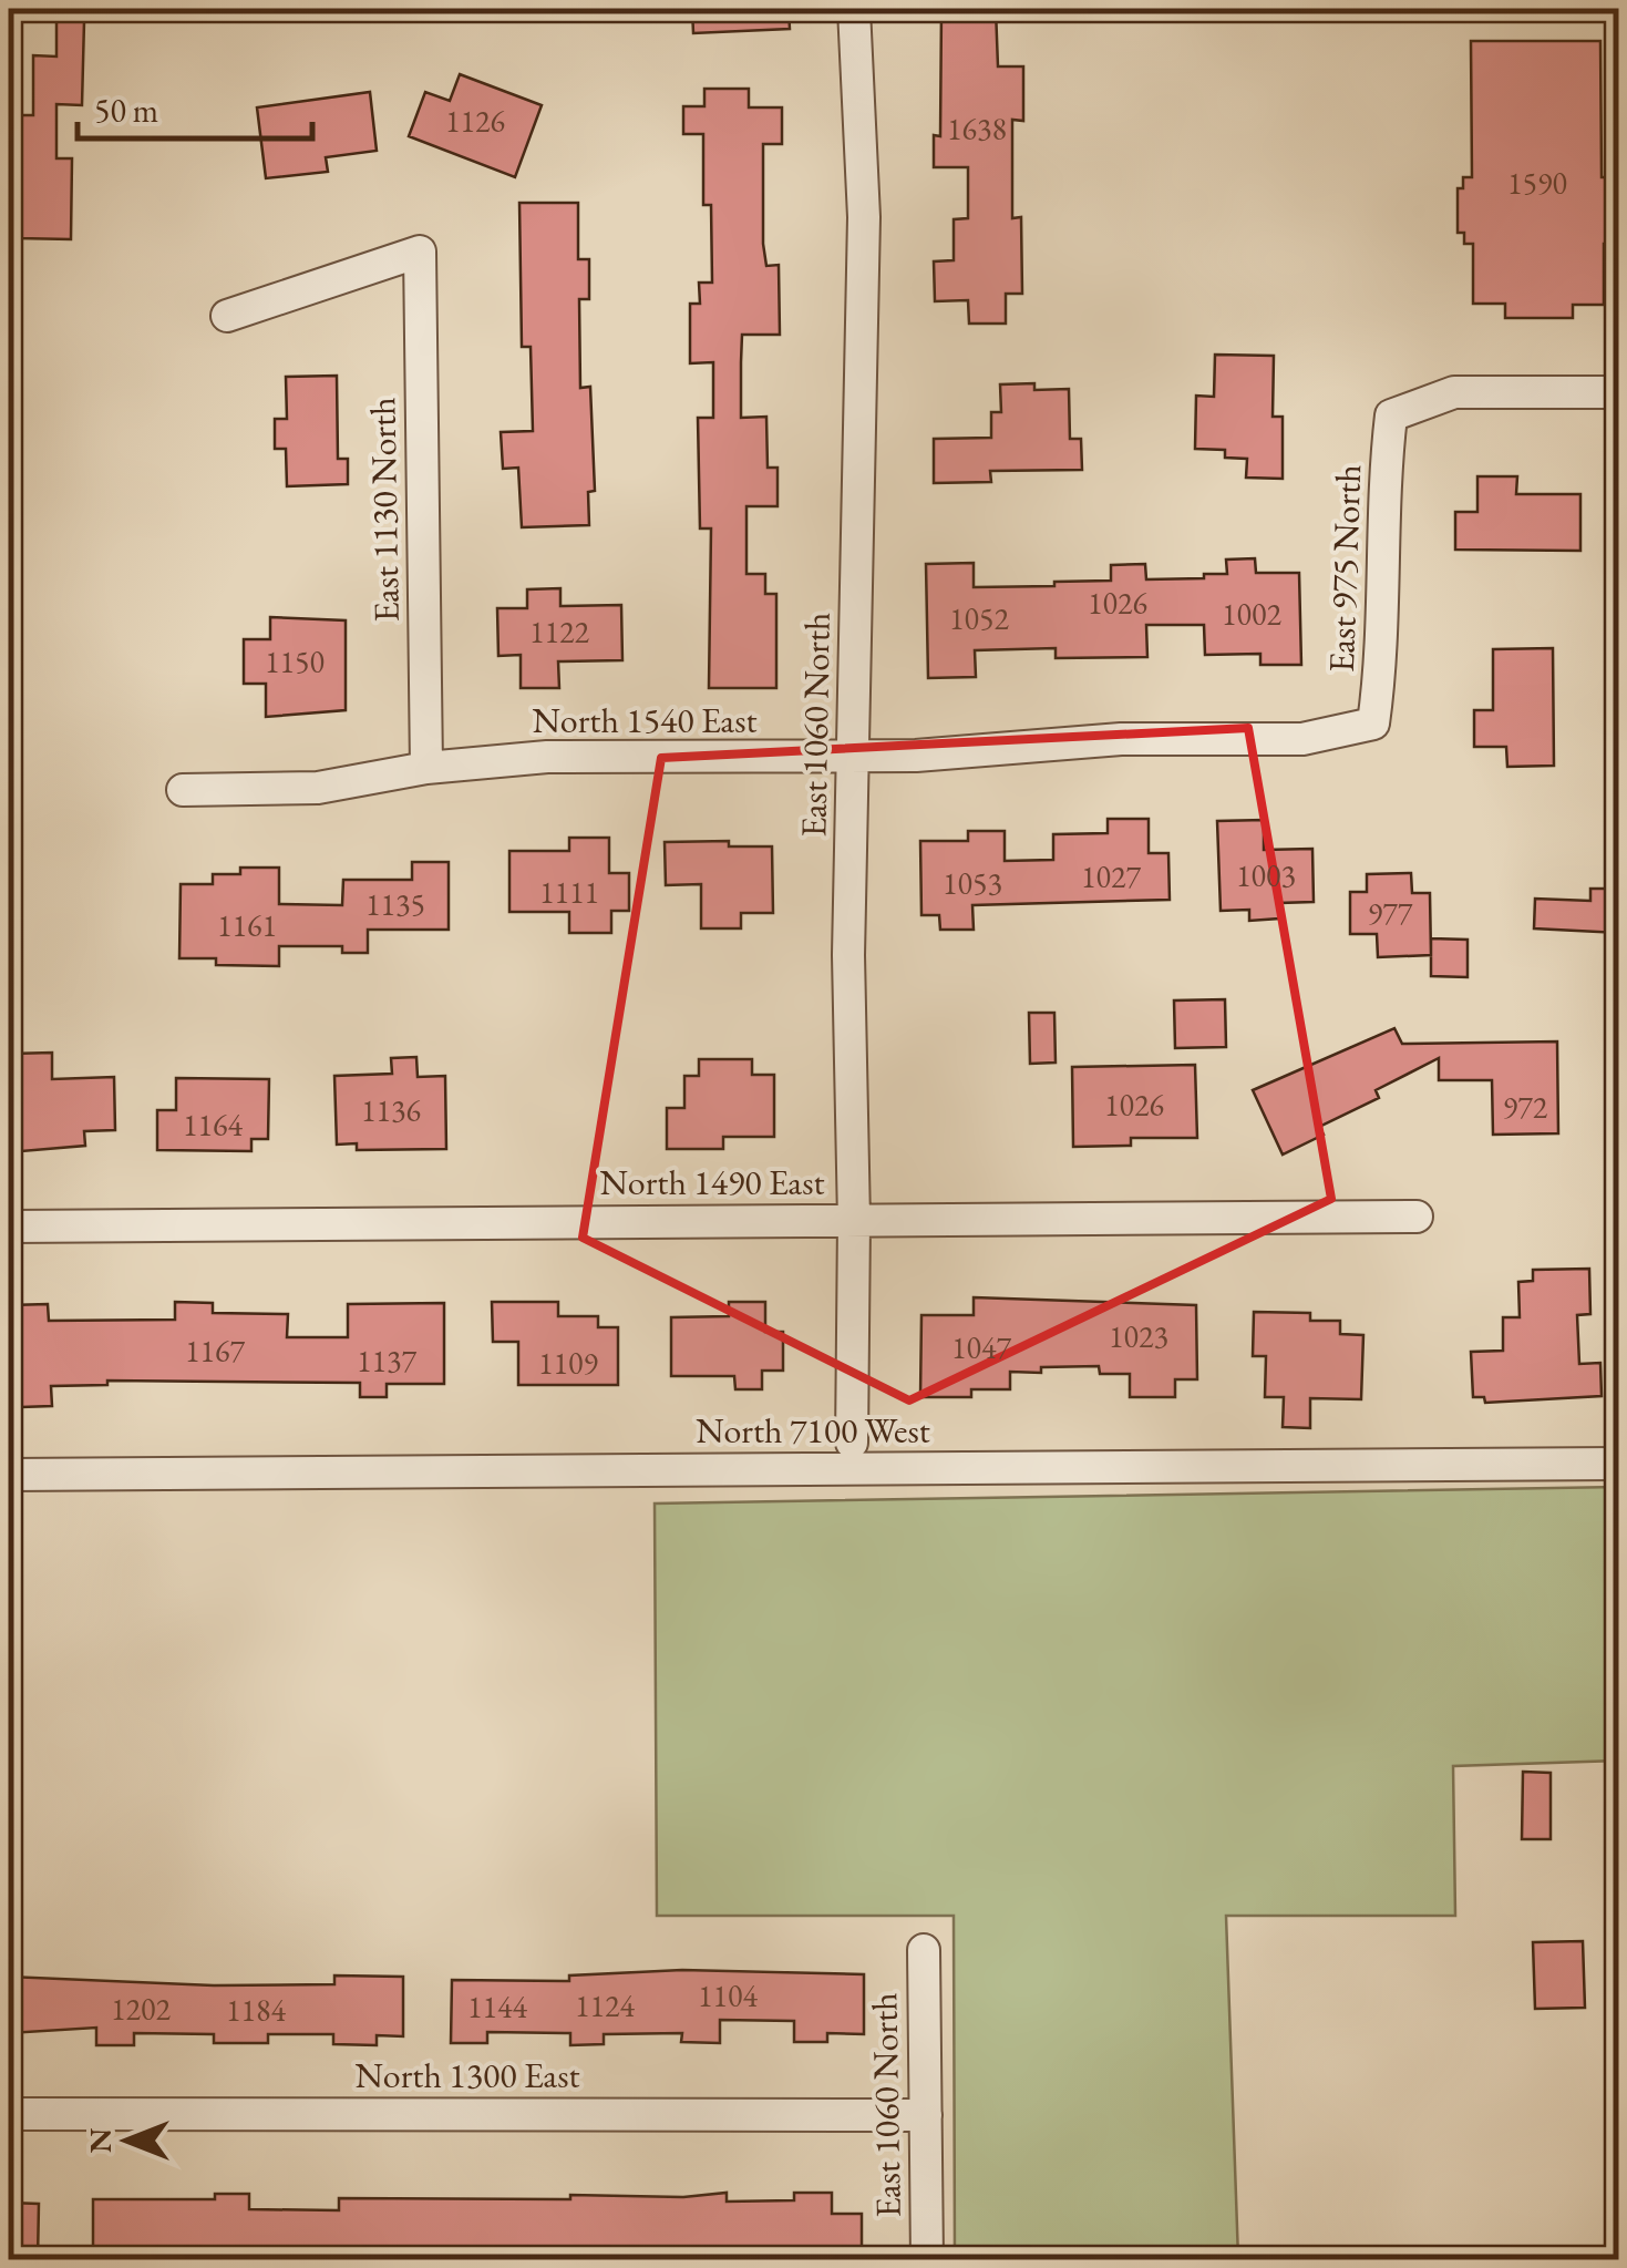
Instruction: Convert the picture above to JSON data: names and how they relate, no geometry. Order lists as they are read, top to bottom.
{
  "streets": {
    "street": [
      "East 1130 North",
      "East 975 North",
      "North 1540 East",
      "East 1060 North",
      "North 1490 East",
      "North 7100 West",
      "North 1300 East"
    ]
  },
  "crossings": [
    ["East 1130 North", "North 1540 East"],
    ["East 975 North", "North 1540 East"],
    ["North 1540 East", "East 1060 North"],
    ["East 1060 North", "North 1490 East"],
    ["East 1060 North", "North 1300 East"]
  ],
  "house_numbers": [
    "1126",
    "1638",
    "1590",
    "1026",
    "1002",
    "1052",
    "1122",
    "1150",
    "1003",
    "1027",
    "1053",
    "1111",
    "1135",
    "977",
    "1161",
    "1026",
    "972",
    "1136",
    "1164",
    "1023",
    "1047",
    "1167",
    "1137",
    "1109",
    "1104",
    "1124",
    "1144",
    "1202",
    "1184"
  ],
  "scale_bar": "50 m",
  "north": "left"
}
